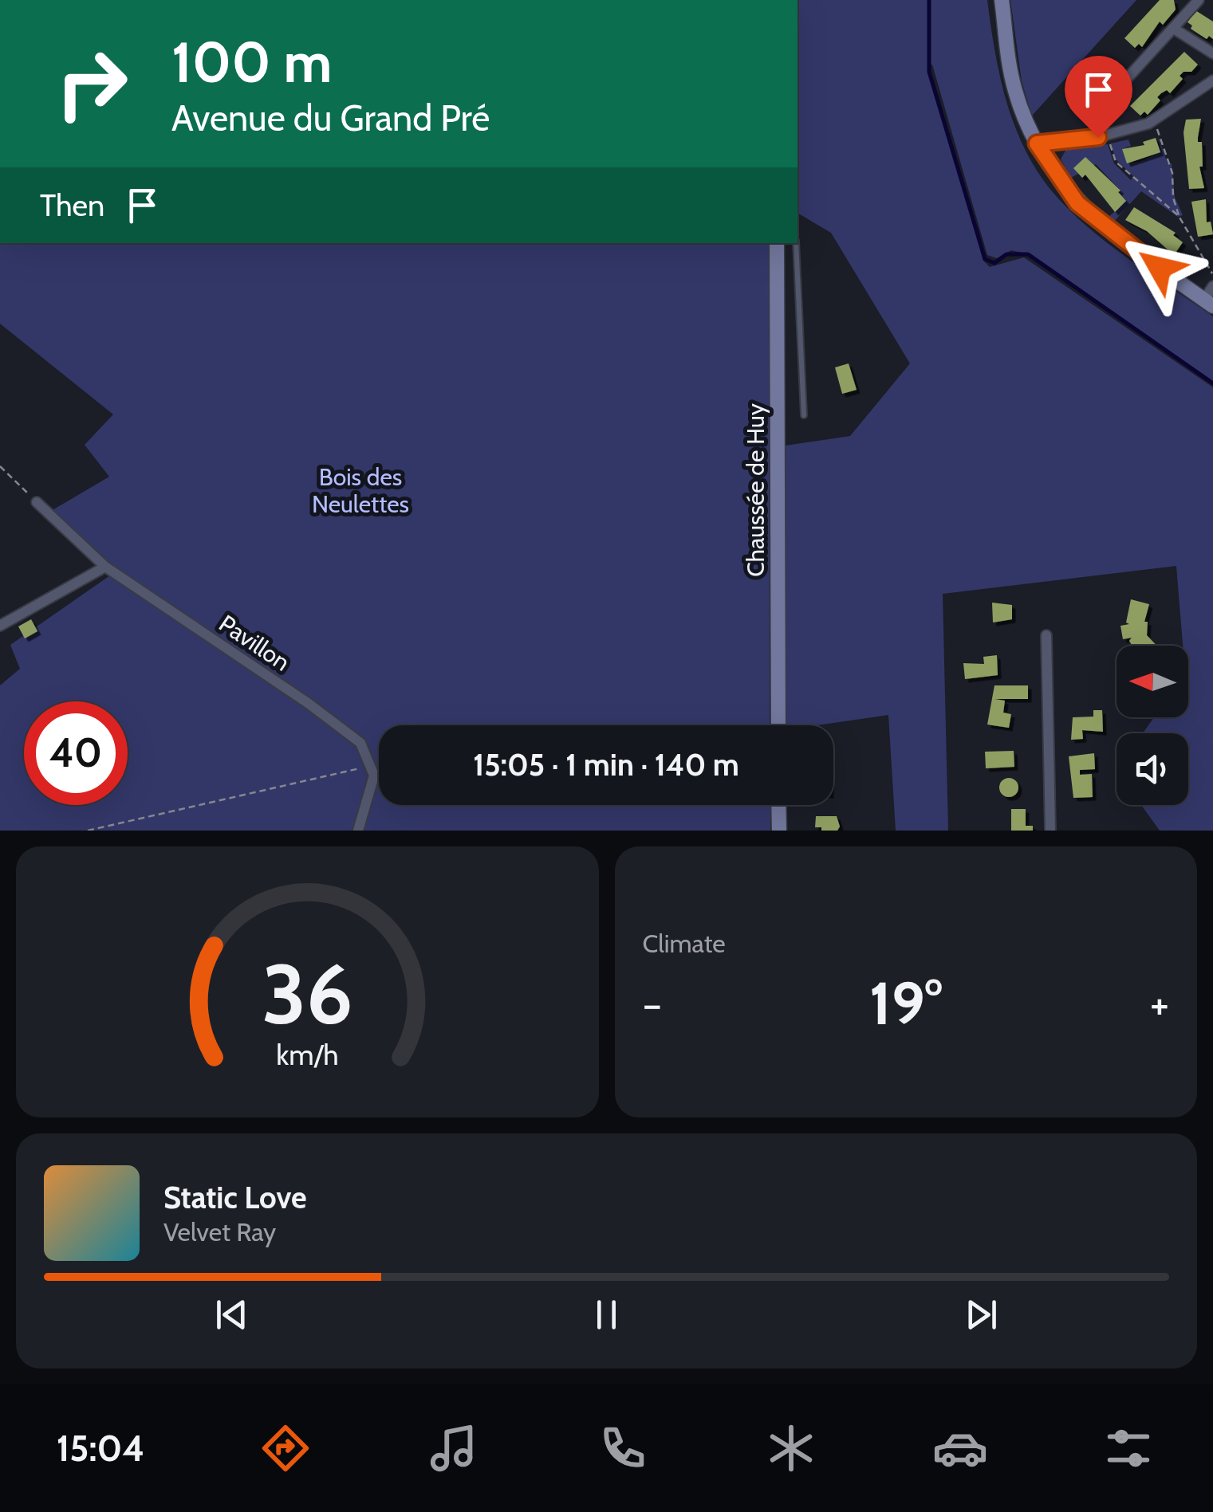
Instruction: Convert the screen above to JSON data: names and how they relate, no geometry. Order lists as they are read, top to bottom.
{
  "streets": {
    "main road": ["Chaussée de Huy"],
    "street": ["Pavillon"]
  },
  "parks": ["Bois des Neulettes"],
  "north": "left",
  "page": {
    "turn": ["100 m", "Avenue du Grand Pré"],
    "then": "Then",
    "limit": "40",
    "trip": "15:05 · 1 min · 140 m",
    "tile": "Climate",
    "heat": ["−", "19°", "+"],
    "song": ["Static Love", "Velvet Ray"],
    "tabs": "15:04",
    "gauge": ["36", "km/h"]
  }
}
